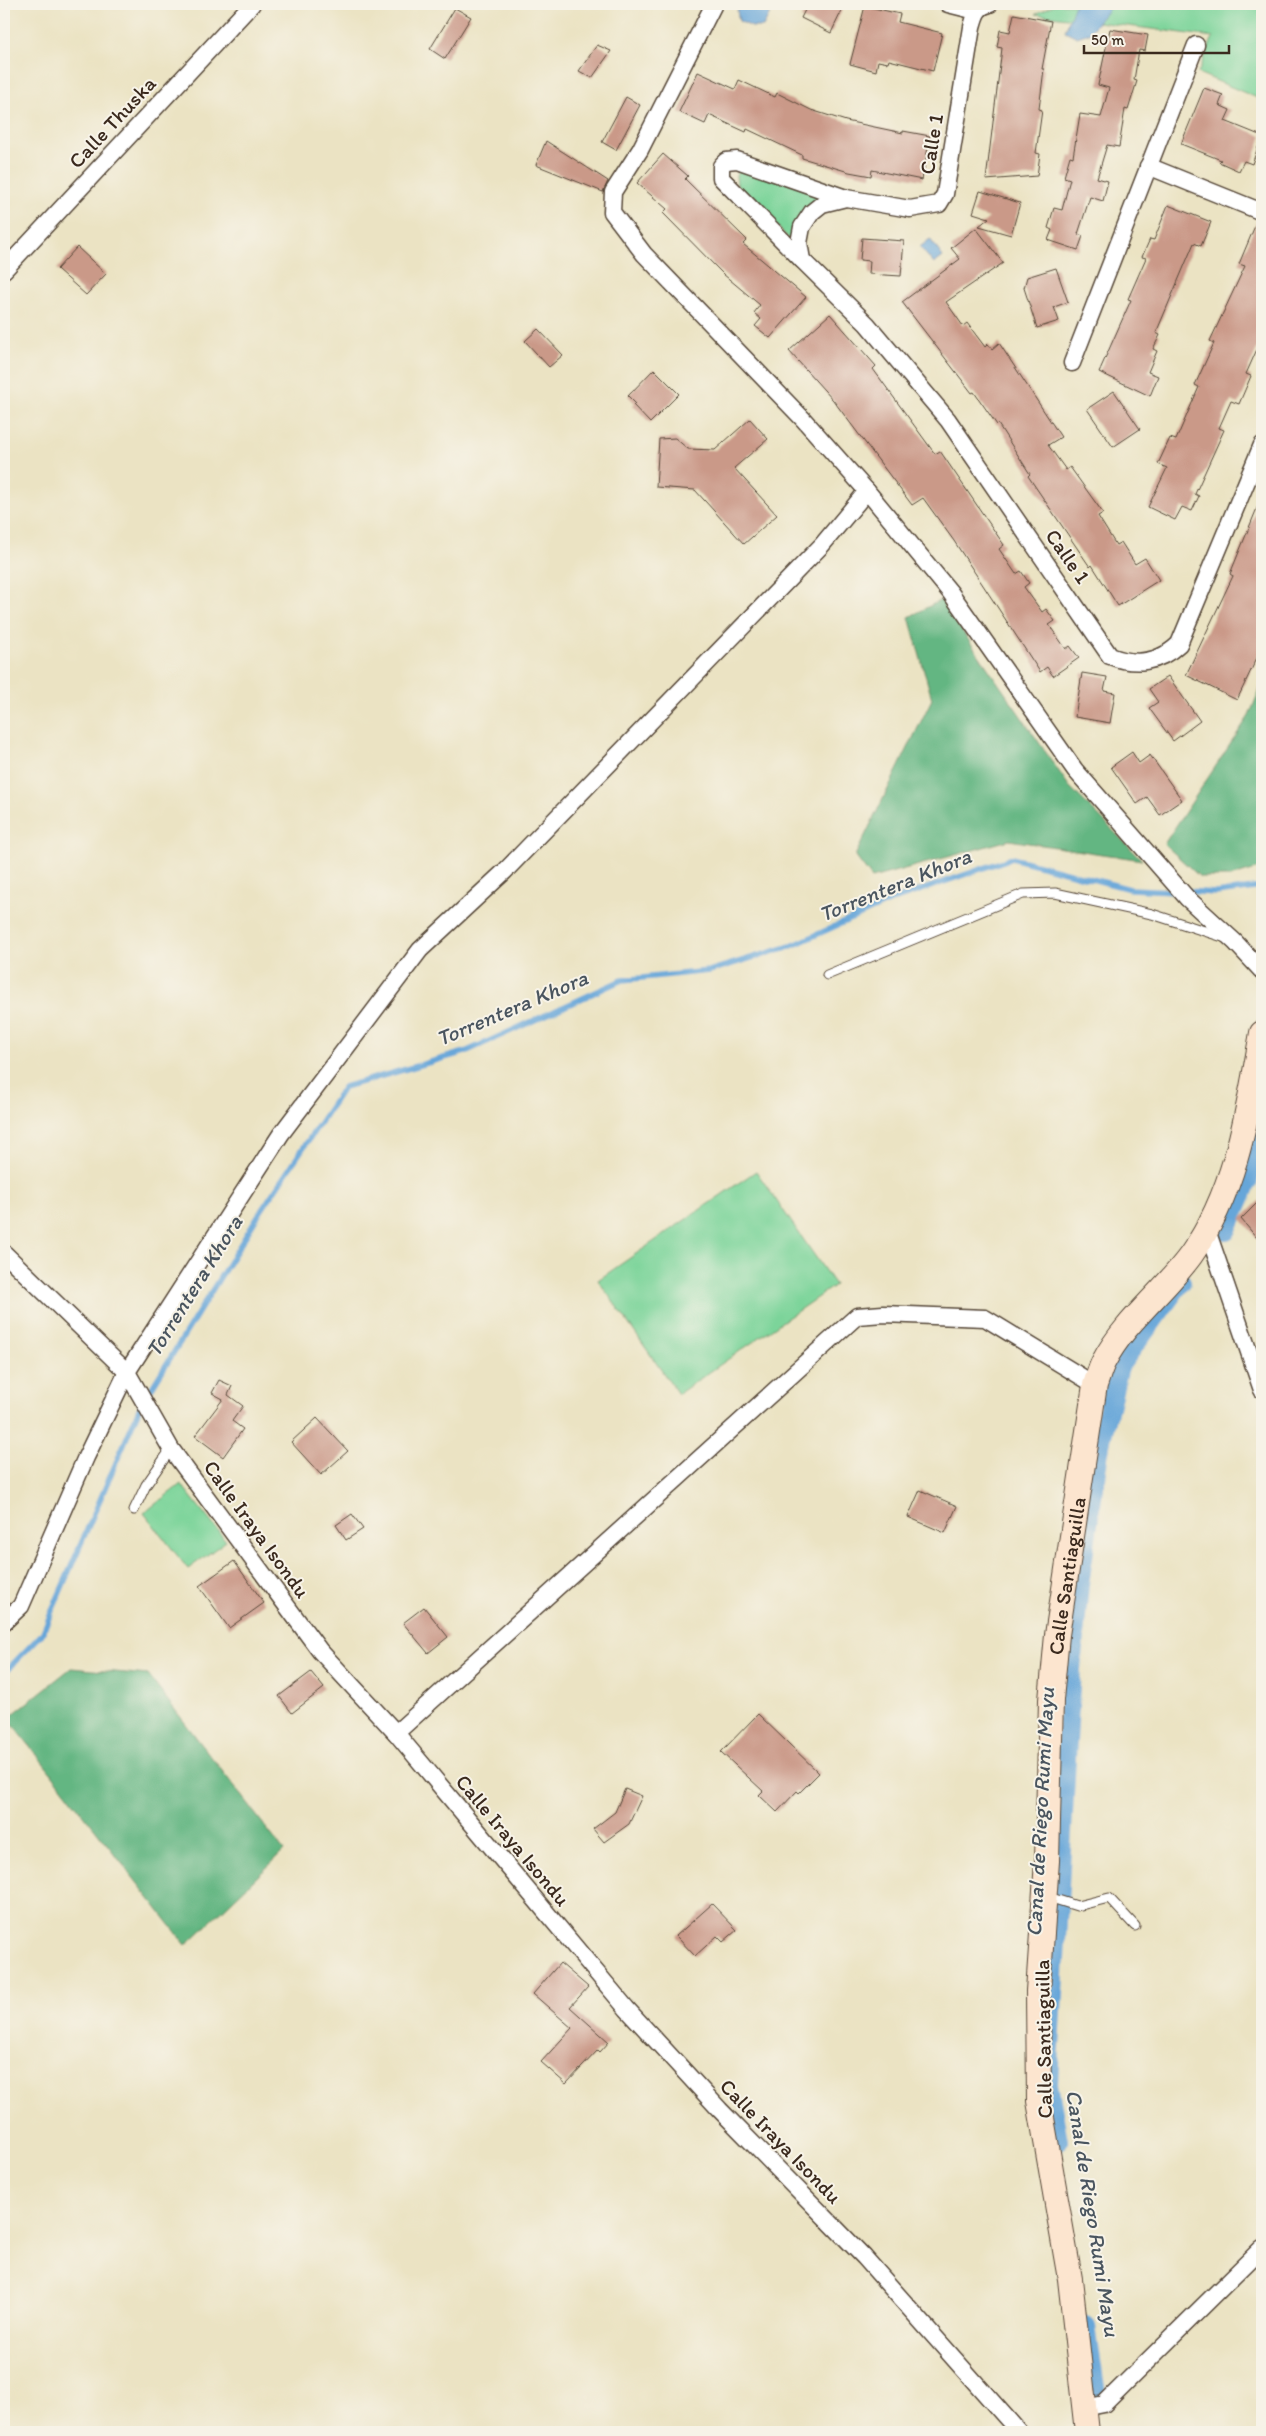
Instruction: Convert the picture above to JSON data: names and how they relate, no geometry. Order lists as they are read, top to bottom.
{
  "streets": {
    "street": [
      "Calle Thuska",
      "Calle 1",
      "Calle Iraya Isondu",
      "Calle Santiaguilla"
    ]
  },
  "water": ["Torrentera Khora", "Canal de Riego Rumi Mayu"],
  "scale_bar": "50 m"
}
